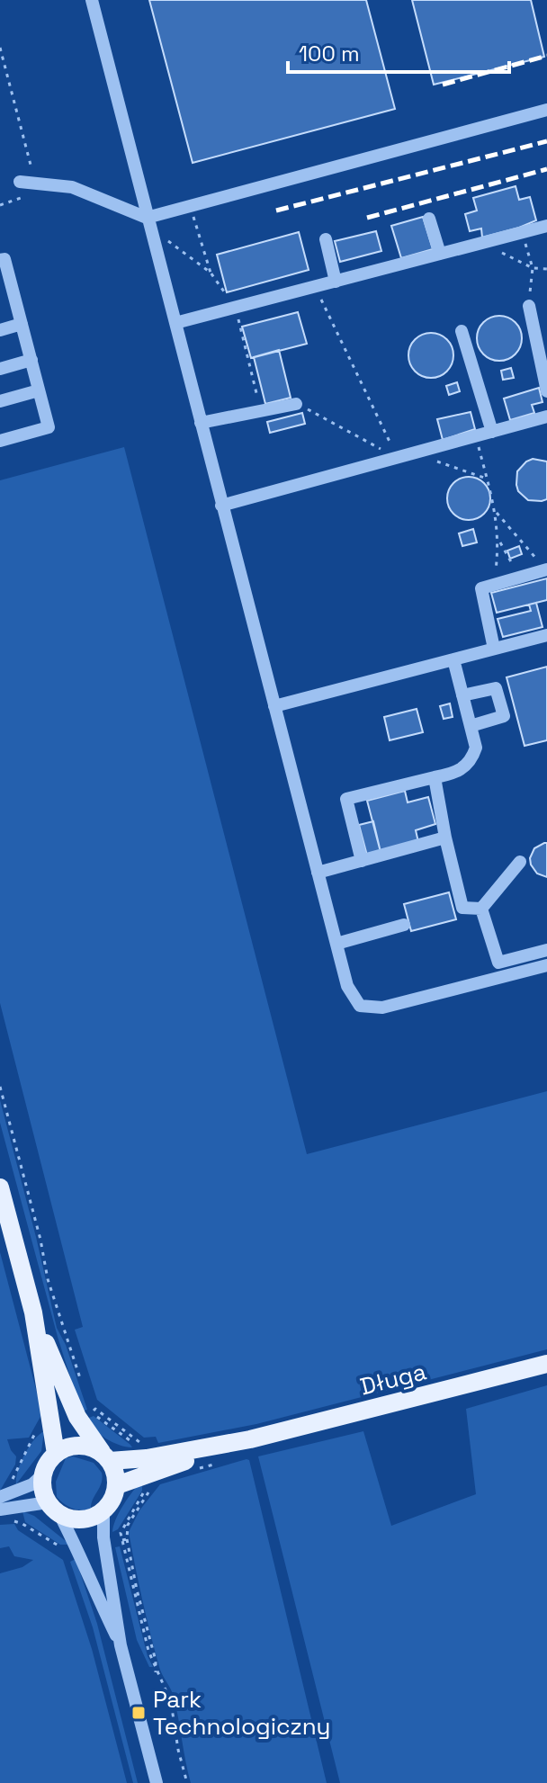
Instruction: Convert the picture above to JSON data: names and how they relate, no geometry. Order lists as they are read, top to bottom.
{
  "streets": {
    "main road": ["Długa"]
  },
  "places": {
    "transit": ["Park Technologiczny"]
  },
  "scale_bar": "100 m"
}
